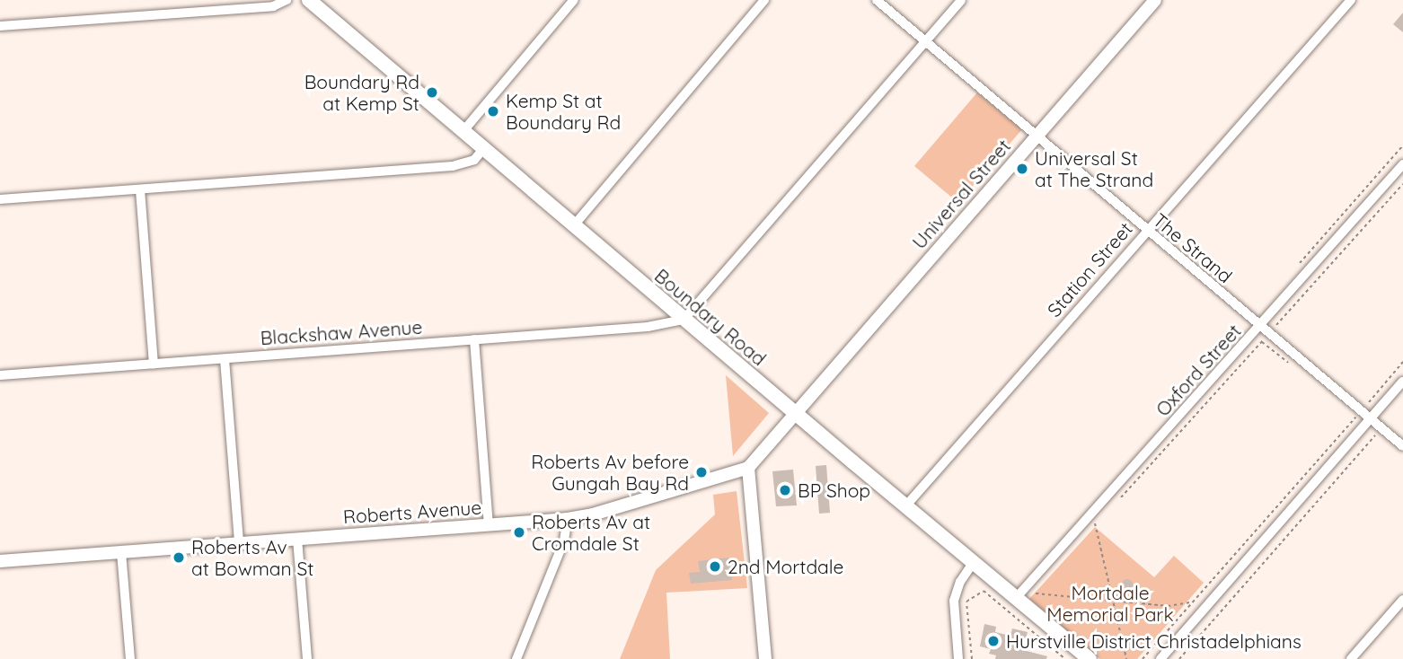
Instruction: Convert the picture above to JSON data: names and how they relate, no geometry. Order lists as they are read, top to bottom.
{
  "streets": {
    "main road": ["Boundary Road"],
    "street": [
      "Universal Street",
      "The Strand",
      "Station Street",
      "Blackshaw Avenue",
      "Oxford Street",
      "Roberts Avenue"
    ]
  },
  "crossings": [
    ["Universal Street", "The Strand"],
    ["Universal Street", "Boundary Road"],
    ["The Strand", "Station Street"],
    ["The Strand", "Oxford Street"],
    ["Station Street", "Boundary Road"],
    ["Boundary Road", "Blackshaw Avenue"],
    ["Boundary Road", "Oxford Street"]
  ],
  "parks": ["Mortdale Memorial Park"],
  "places": [
    "Boundary Rd at Kemp St",
    "Kemp St at Boundary Rd",
    "Universal St at The Strand",
    "Roberts Av before Gungah Bay Rd",
    "BP Shop",
    "Roberts Av at Cromdale St",
    "Roberts Av at Bowman St",
    "2nd Mortdale",
    "Hurstville District Christadelphians"
  ]
}
